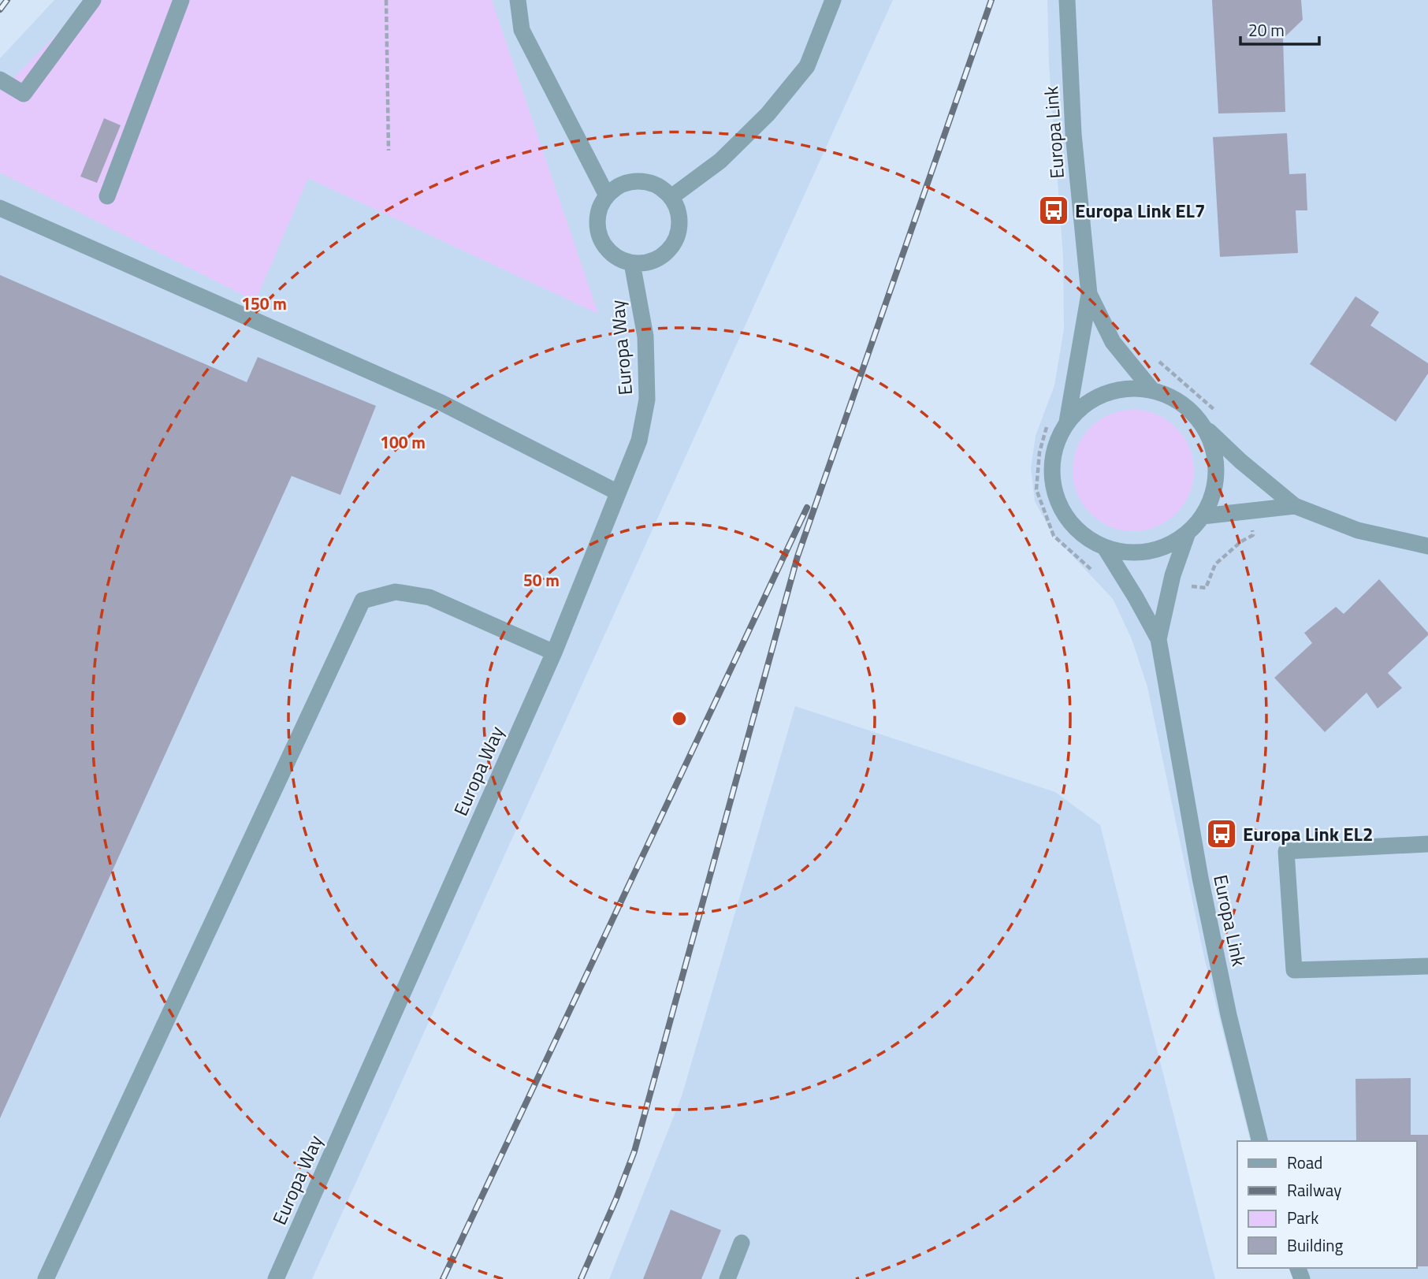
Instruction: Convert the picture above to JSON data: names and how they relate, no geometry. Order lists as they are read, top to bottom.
{
  "streets": {
    "street": ["Europa Link", "Europa Way"]
  },
  "places": {
    "bus stop": ["Europa Link EL7", "Europa Link EL2"]
  },
  "legend": [
    "Road",
    "Railway",
    "Park",
    "Building"
  ],
  "scale_bar": "20 m",
  "rings": ["150 m", "100 m", "50 m"]
}
